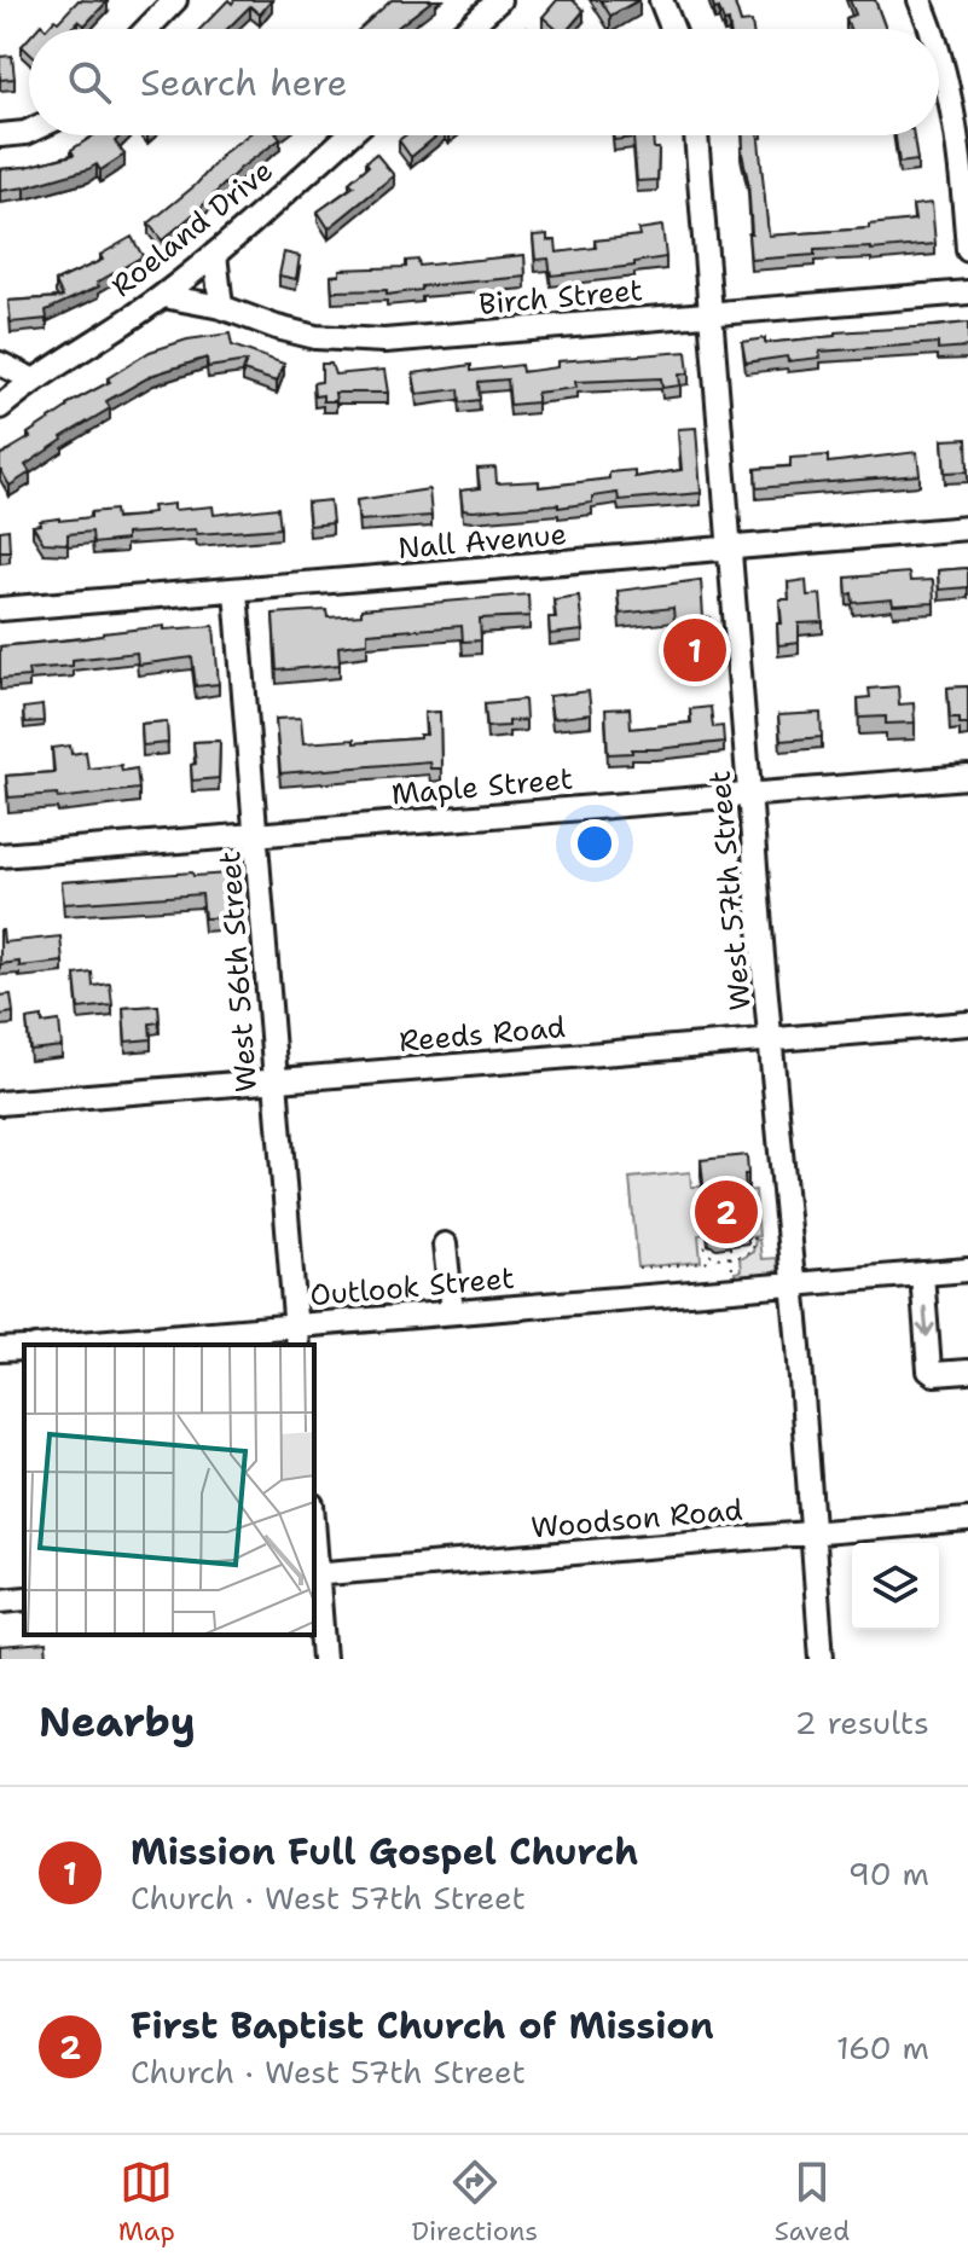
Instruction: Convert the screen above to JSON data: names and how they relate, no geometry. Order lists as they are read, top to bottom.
{
  "streets": {
    "street": [
      "Roeland Drive",
      "Birch Street",
      "Nall Avenue",
      "Maple Street",
      "West 57th Street",
      "West 56th Street",
      "Reeds Road",
      "Outlook Street",
      "Woodson Road"
    ]
  },
  "crossings": [
    ["Roeland Drive", "Birch Street"],
    ["Birch Street", "West 57th Street"],
    ["Nall Avenue", "West 57th Street"],
    ["Nall Avenue", "West 56th Street"],
    ["Maple Street", "West 57th Street"],
    ["Maple Street", "West 56th Street"],
    ["West 57th Street", "Reeds Road"],
    ["West 57th Street", "Outlook Street"],
    ["West 57th Street", "Woodson Road"],
    ["West 56th Street", "Reeds Road"],
    ["West 56th Street", "Outlook Street"]
  ],
  "page": {
    "search": "Search here",
    "pins": ["1", "2"],
    "heading": ["Nearby", "2 results"],
    "list": [
      {
        "mark": "1",
        "name": "Mission Full Gospel Church",
        "note": "Church · West 57th Street",
        "value": "90 m"
      },
      {
        "mark": "2",
        "name": "First Baptist Church of Mission",
        "note": "Church · West 57th Street",
        "value": "160 m"
      }
    ],
    "nav": ["Map", "Directions", "Saved"]
  }
}
